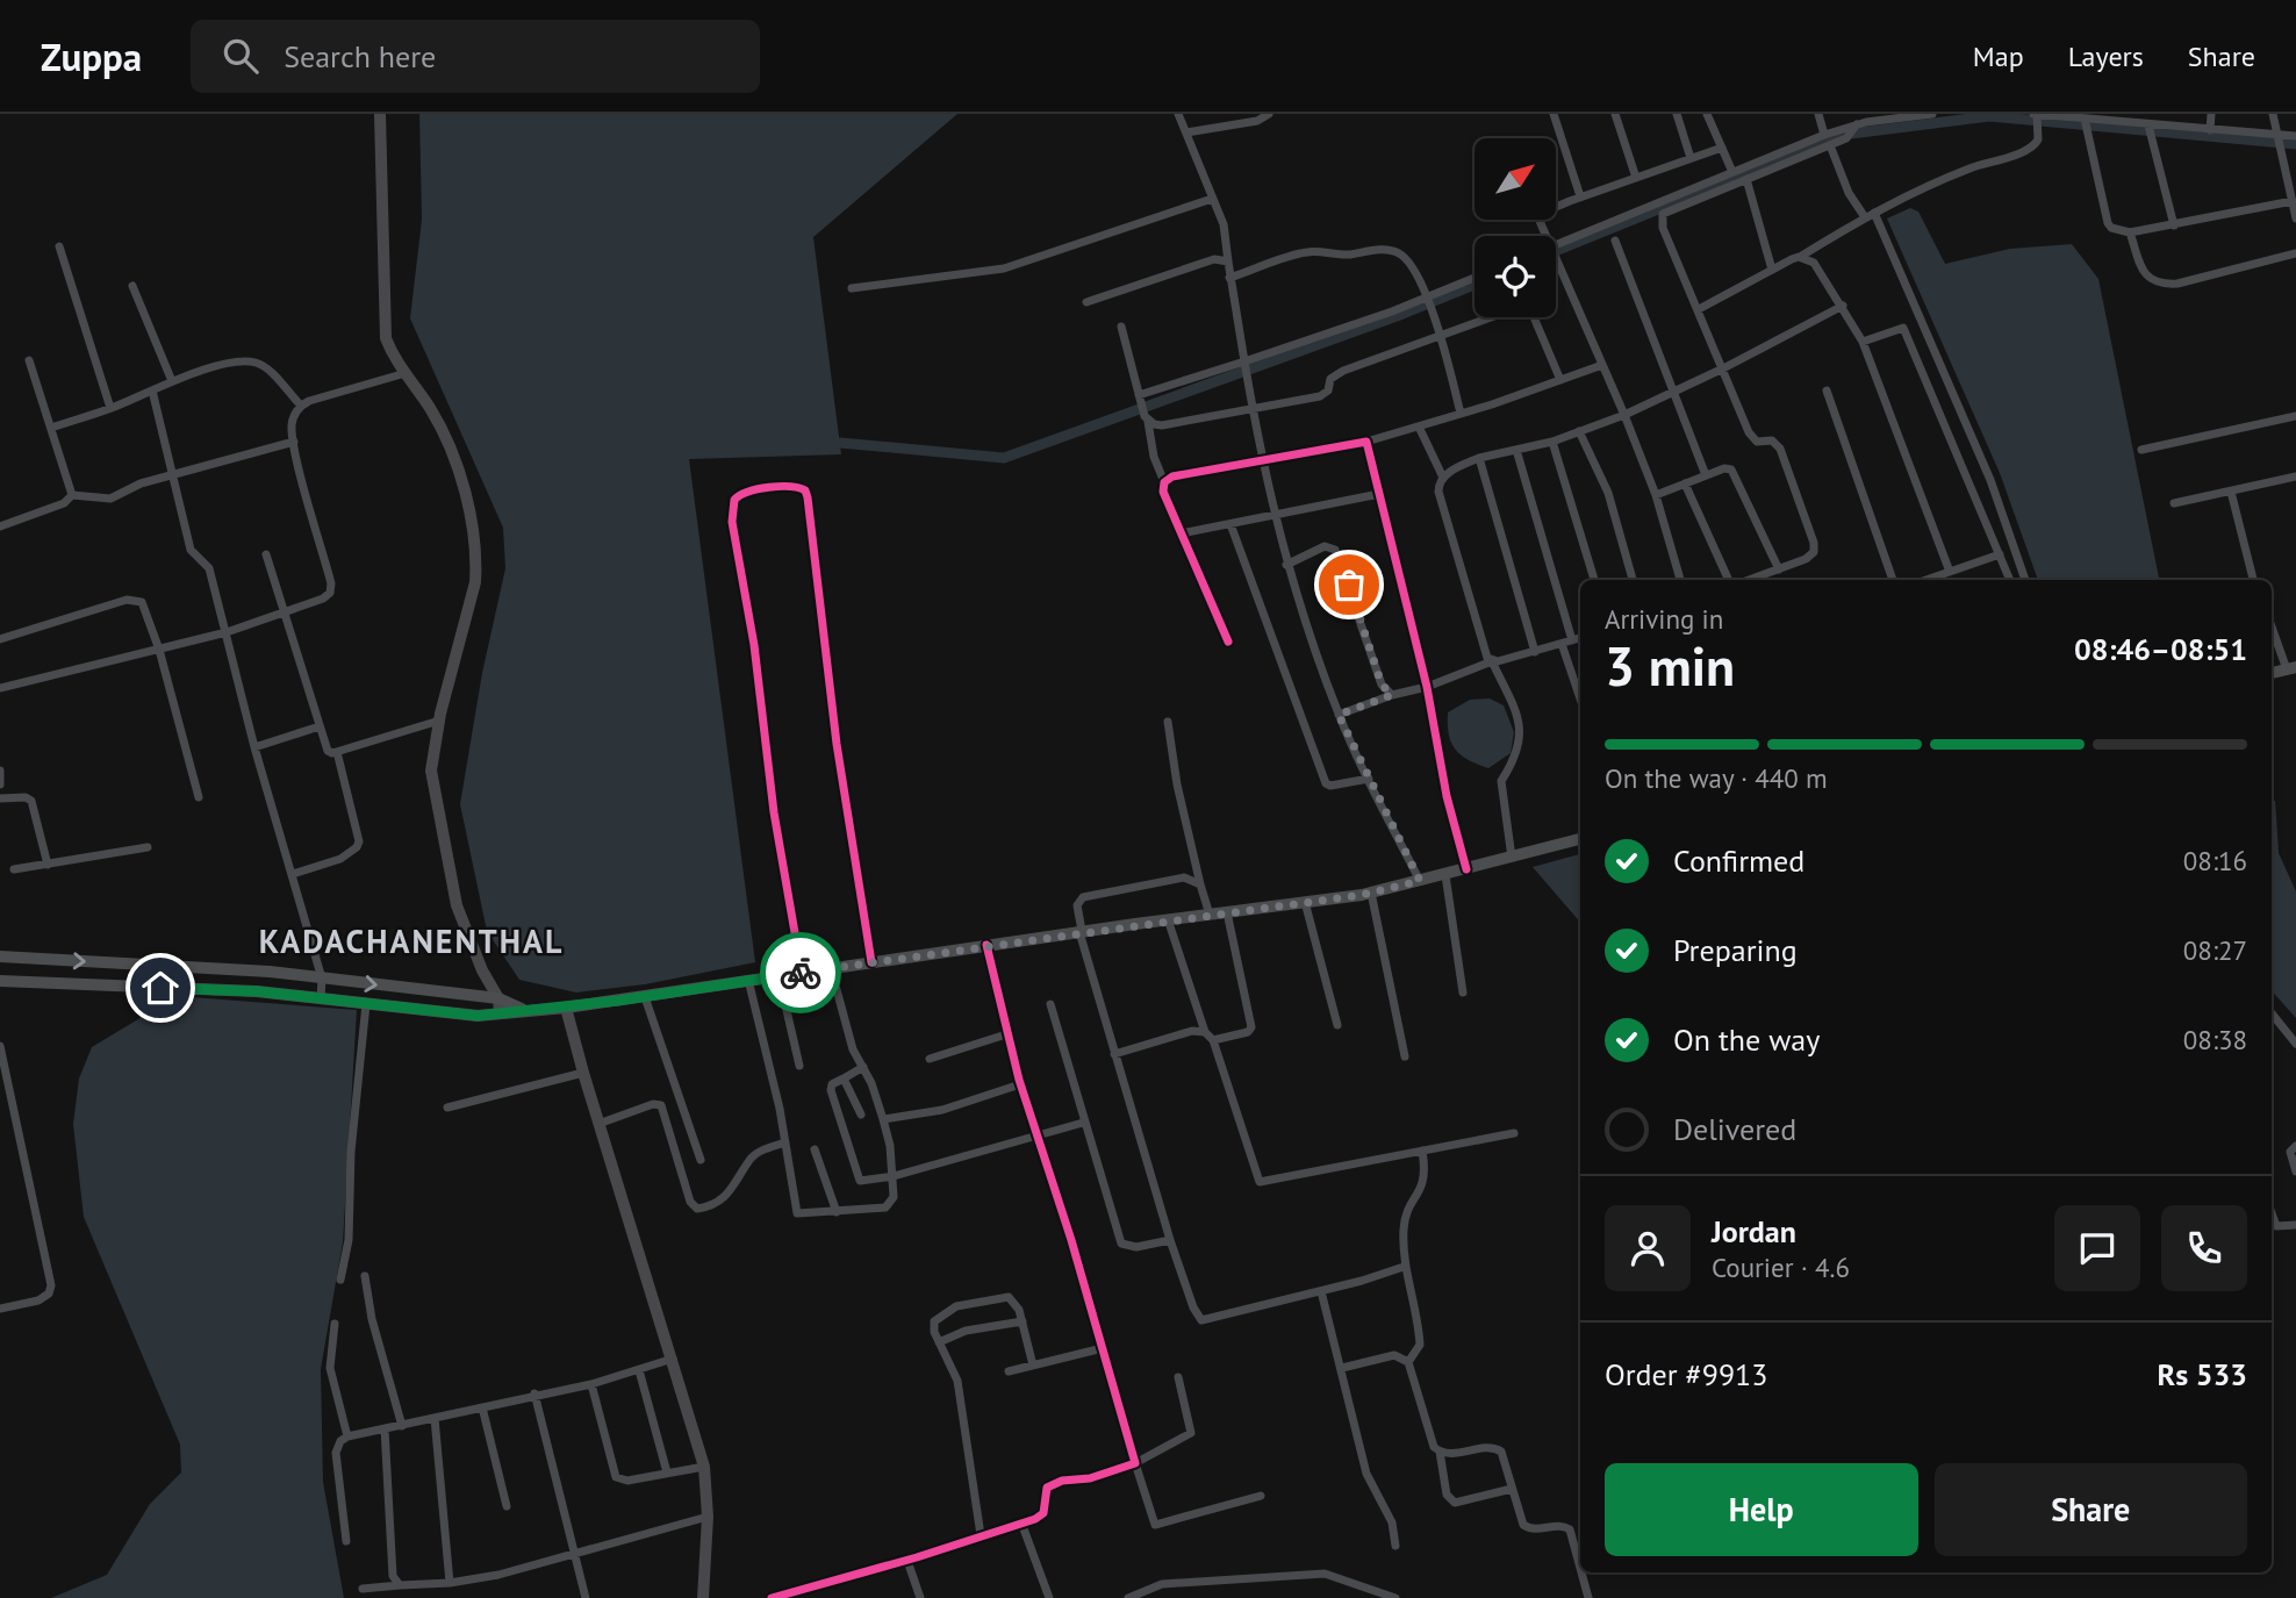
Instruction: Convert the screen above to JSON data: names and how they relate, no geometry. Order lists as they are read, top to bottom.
{
  "districts": ["KADACHANENTHAL"],
  "north": "top right",
  "page": {
    "header": "Zuppa",
    "search": "Search here",
    "nav": ["Map", "Layers", "Share"],
    "heading": ["3 min", "Arriving in", "08:46–08:51"],
    "panel": [
      "Jordan",
      "Courier · 4.6",
      "Order #9913",
      "Rs 533"
    ],
    "bar": "On the way · 440 m",
    "list": [
      ["Confirmed", "08:16"],
      ["Preparing", "08:27"],
      ["On the way", "08:38"],
      "Delivered"
    ],
    "buttons": ["Help", "Share"]
  }
}
